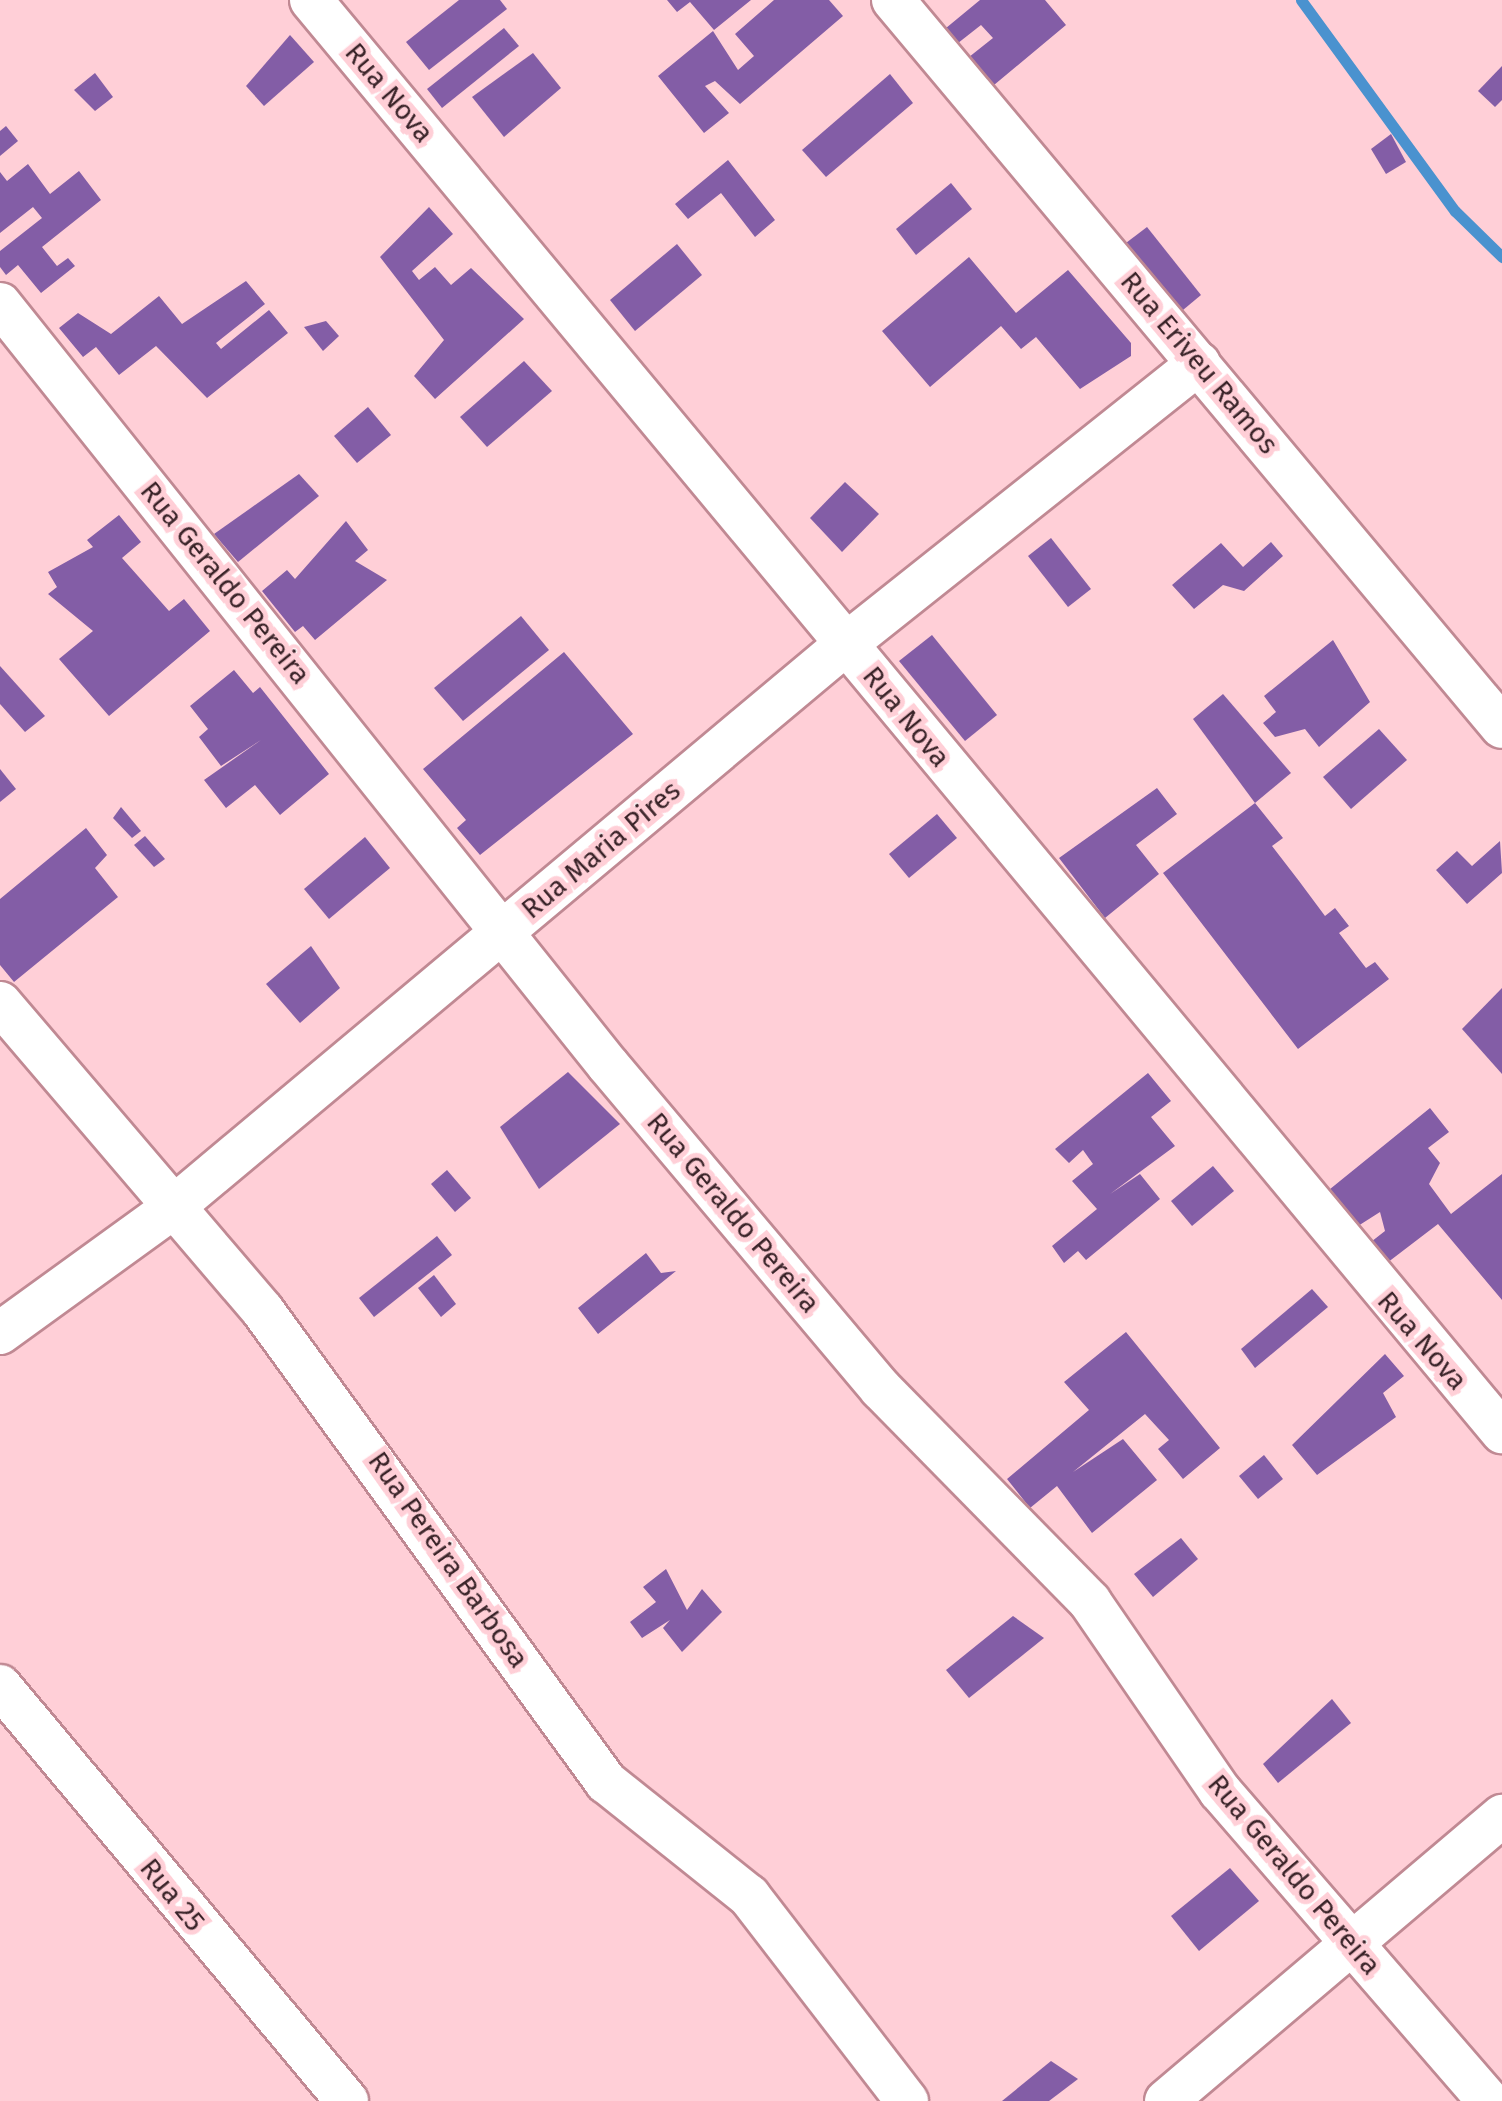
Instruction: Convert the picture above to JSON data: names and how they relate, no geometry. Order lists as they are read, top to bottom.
{
  "streets": {
    "street": [
      "Rua Nova",
      "Rua Eriveu Ramos",
      "Rua Geraldo Pereira",
      "Rua Maria Pires",
      "Rua Pereira Barbosa",
      "Rua 25"
    ]
  },
  "crossings": [
    ["Rua Nova", "Rua Maria Pires"],
    ["Rua Eriveu Ramos", "Rua Maria Pires"],
    ["Rua Geraldo Pereira", "Rua Maria Pires"],
    ["Rua Maria Pires", "Rua Pereira Barbosa"]
  ]
}
